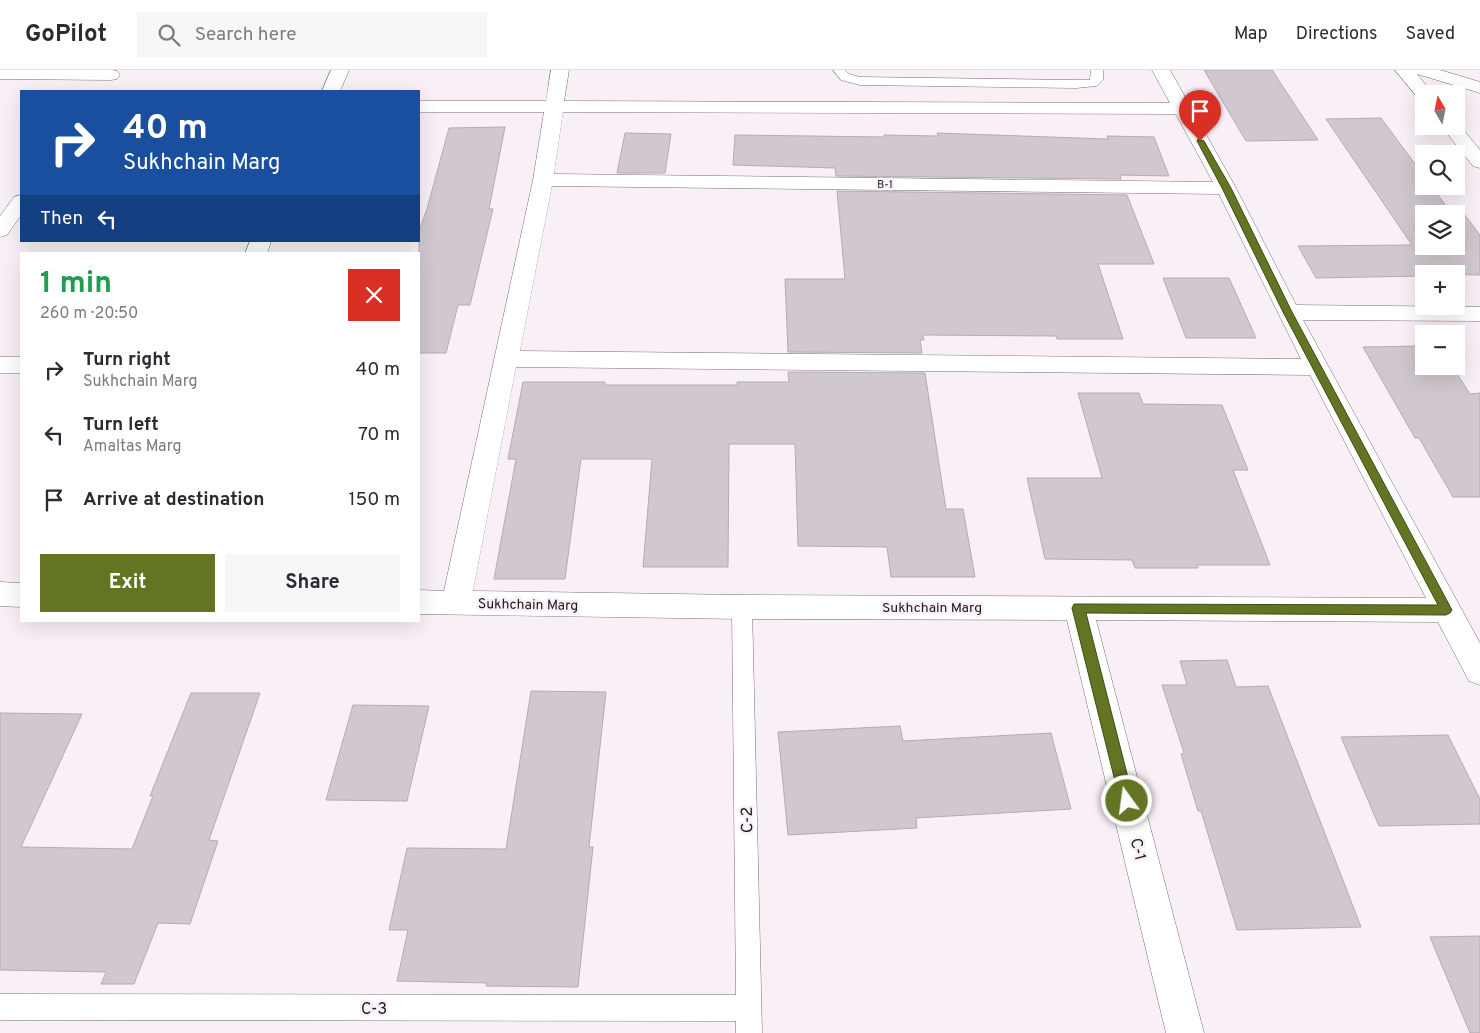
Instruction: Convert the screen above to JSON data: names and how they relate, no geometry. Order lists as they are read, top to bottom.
{
  "streets": {
    "street": ["B-1", "Sukhchain Marg", "C-1"],
    "lane": ["C-2", "C-3"]
  },
  "crossings": [
    ["Sukhchain Marg", "C-2"],
    ["Sukhchain Marg", "C-1"],
    ["C-2", "C-3"]
  ],
  "north": "top",
  "page": {
    "header": "GoPilot",
    "search": "Search here",
    "nav": ["Map", "Directions", "Saved"],
    "map_buttons": ["+", "−"],
    "turn": ["40 m", "Sukhchain Marg"],
    "then": "Then",
    "heading": ["1 min", "260 m · 20:50"],
    "list": [
      {
        "name": "Turn right",
        "note": "Sukhchain Marg",
        "value": "40 m"
      },
      {
        "name": "Turn left",
        "note": "Amaltas Marg",
        "value": "70 m"
      },
      {
        "name": "Arrive at destination",
        "value": "150 m"
      }
    ],
    "buttons": ["Exit", "Share"]
  }
}
